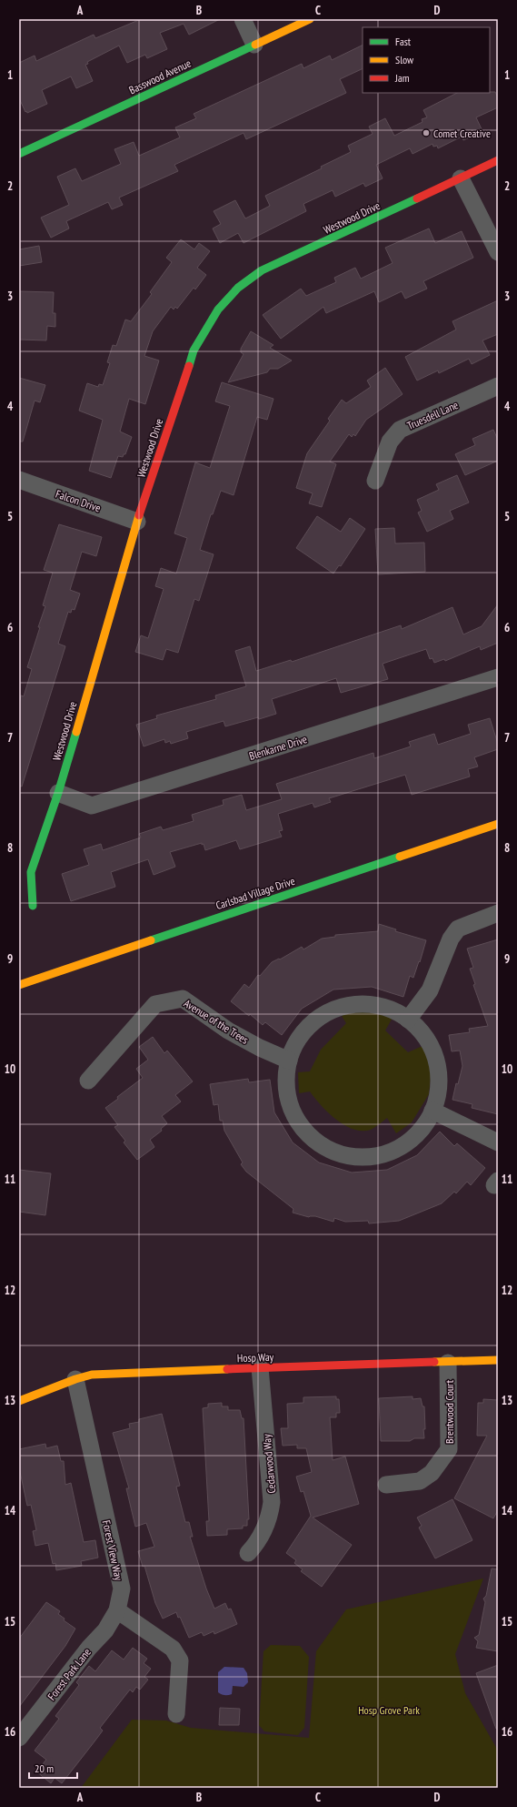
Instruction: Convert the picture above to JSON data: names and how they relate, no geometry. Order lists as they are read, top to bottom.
{
  "streets": {
    "street": [
      "Basswood Avenue",
      "Westwood Drive",
      "Truesdell Lane",
      "Falcon Drive",
      "Blenkarne Drive",
      "Carlsbad Village Drive",
      "Avenue of the Trees",
      "Hosp Way",
      "Brentwood Court",
      "Cedarwood Way",
      "Forest View Way",
      "Forest Park Lane"
    ]
  },
  "crossings": [
    ["Westwood Drive", "Falcon Drive"],
    ["Westwood Drive", "Blenkarne Drive"],
    ["Hosp Way", "Brentwood Court"],
    ["Hosp Way", "Cedarwood Way"],
    ["Hosp Way", "Forest View Way"],
    ["Forest View Way", "Forest Park Lane"]
  ],
  "parks": ["Hosp Grove Park"],
  "places": ["Comet Creative"],
  "legend": ["Fast", "Slow", "Jam"],
  "scale_bar": "20 m",
  "grid": {
    "columns": [
      "A",
      "B",
      "C",
      "D"
    ],
    "rows": [
      "1",
      "2",
      "3",
      "4",
      "5",
      "6",
      "7",
      "8",
      "9",
      "10",
      "11",
      "12",
      "13",
      "14",
      "15",
      "16"
    ]
  }
}
